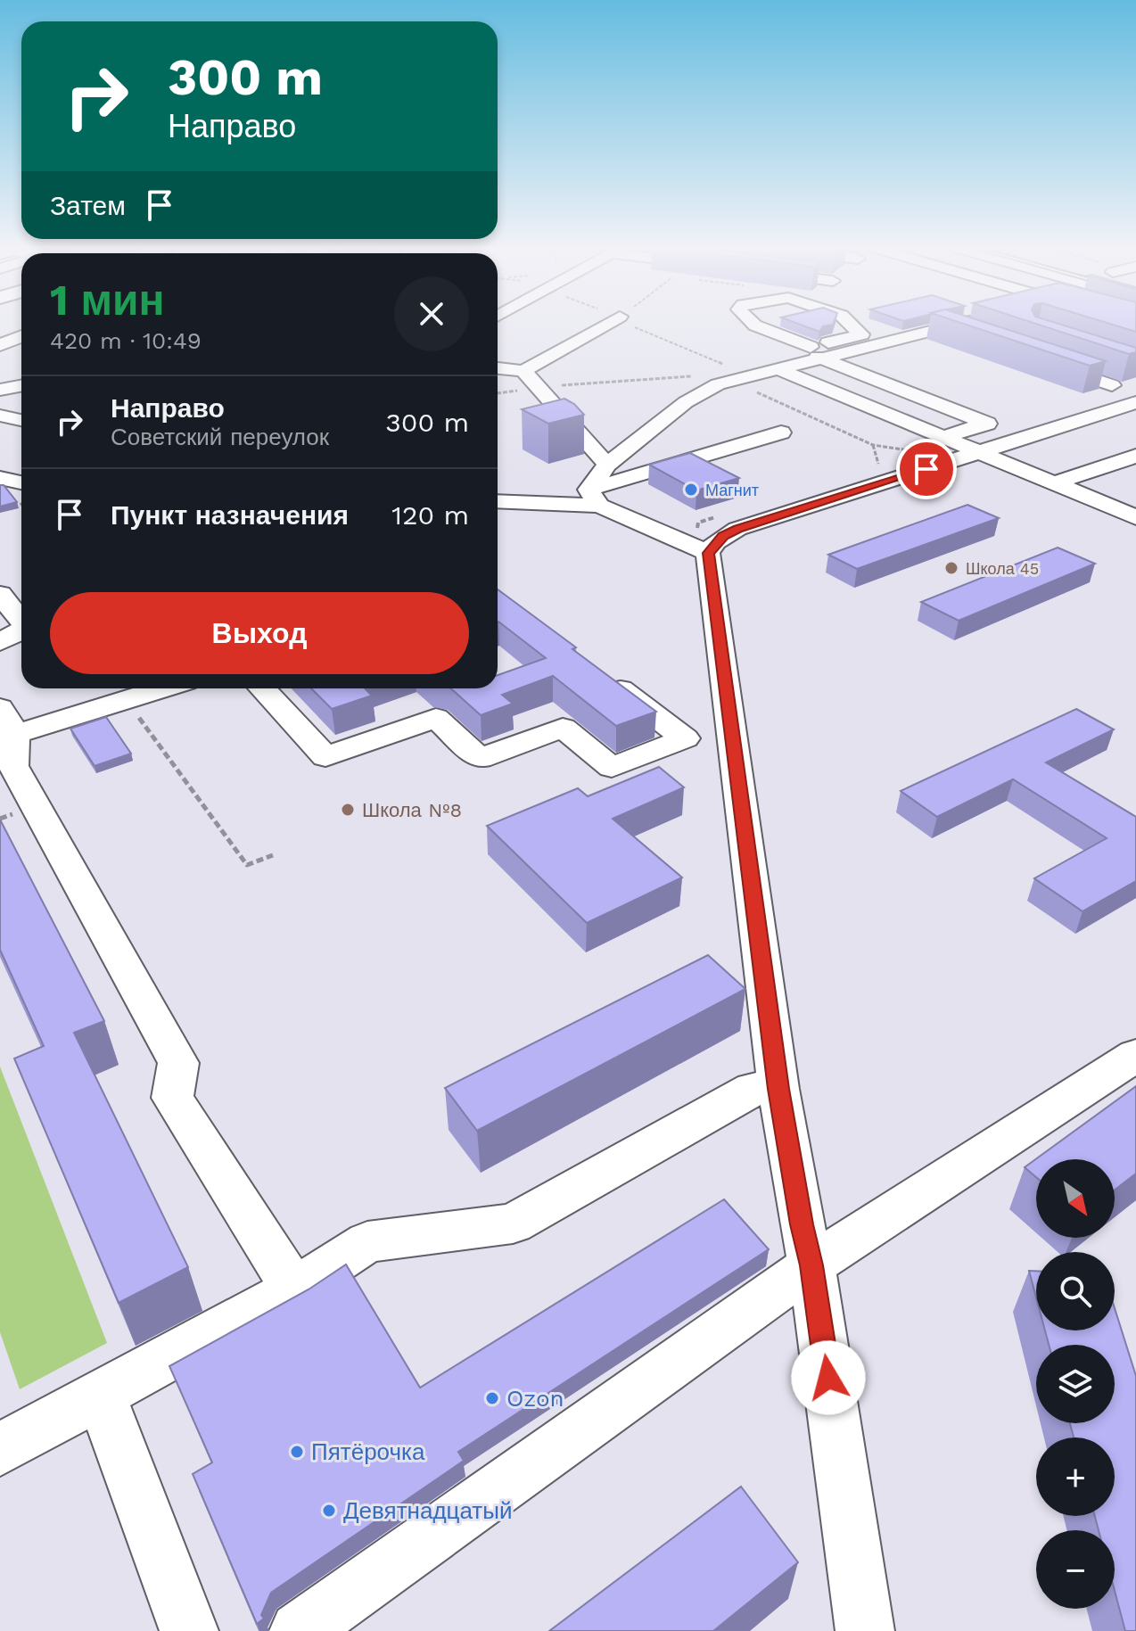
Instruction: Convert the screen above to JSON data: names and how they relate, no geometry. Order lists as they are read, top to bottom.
{
  "places": [
    "Магнит",
    "Школа 45",
    "Школа №8",
    "Ozon",
    "Пятёрочка",
    "Девятнадцатый"
  ],
  "north": "bottom right",
  "page": {
    "turn": ["300 m", "Направо"],
    "then": "Затем",
    "heading": ["1 мин", "420 m · 10:49"],
    "list": [
      {
        "name": "Направо",
        "note": "Советский переулок",
        "value": "300 m"
      },
      {
        "name": "Пункт назначения",
        "value": "120 m"
      }
    ],
    "buttons": "Выход",
    "map_buttons": ["+", "−"]
  }
}
